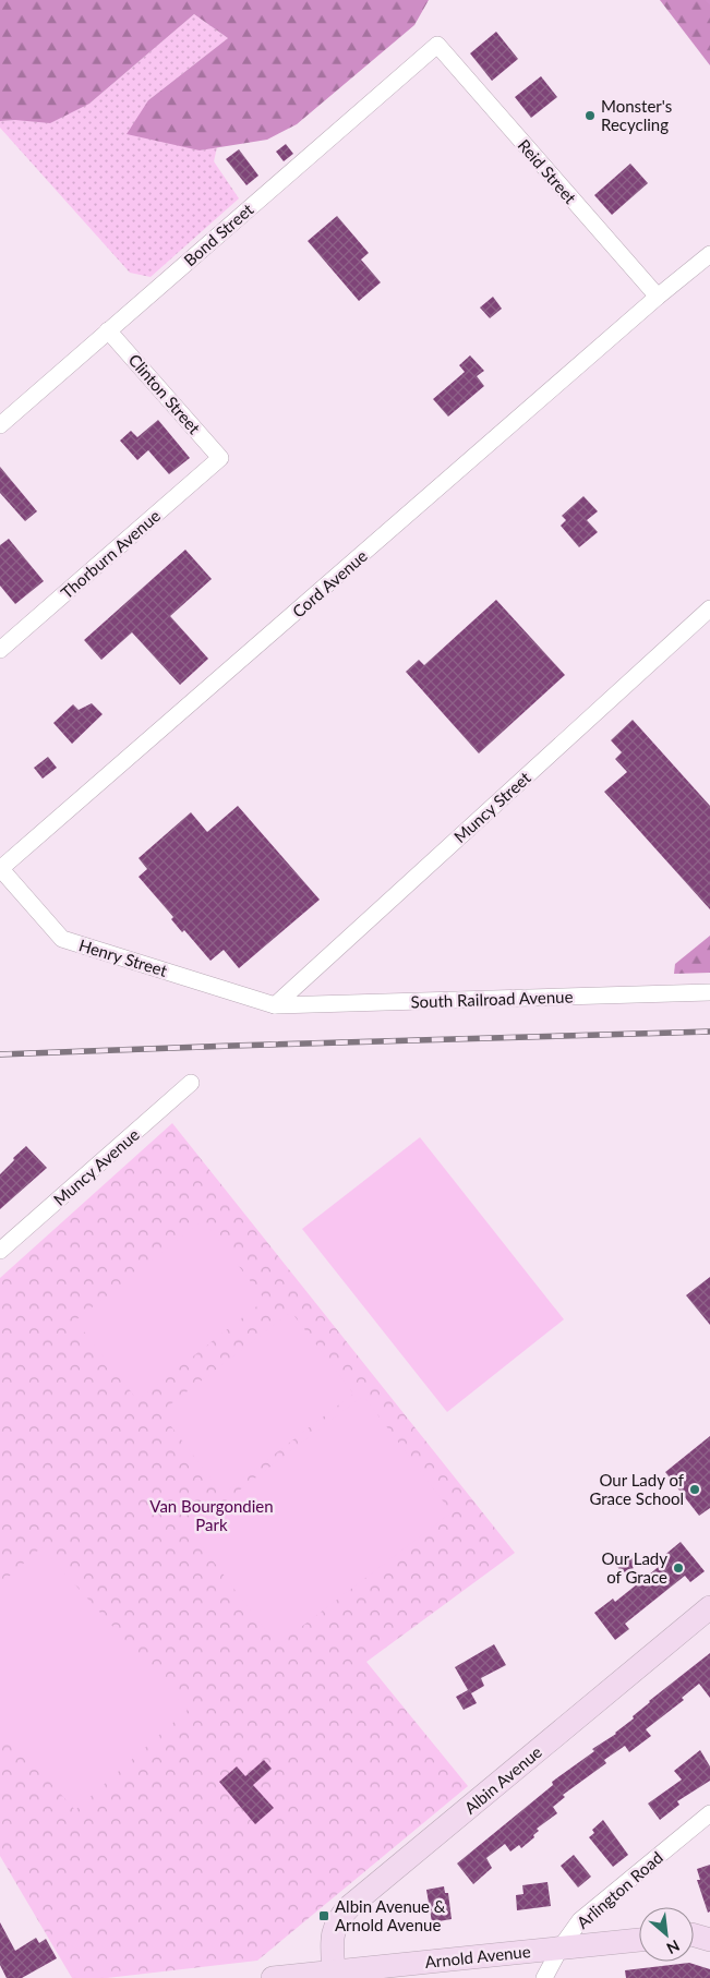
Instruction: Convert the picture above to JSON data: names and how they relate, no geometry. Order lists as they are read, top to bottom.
{
  "streets": {
    "street": [
      "Reid Street",
      "Bond Street",
      "Clinton Street",
      "Thorburn Avenue",
      "Cord Avenue",
      "Muncy Street",
      "Henry Street",
      "South Railroad Avenue",
      "Muncy Avenue",
      "Albin Avenue",
      "Arlington Road",
      "Arnold Avenue"
    ]
  },
  "crossings": [
    ["Reid Street", "Bond Street"],
    ["Reid Street", "Cord Avenue"],
    ["Bond Street", "Clinton Street"],
    ["Clinton Street", "Thorburn Avenue"],
    ["Cord Avenue", "Henry Street"],
    ["Muncy Street", "Henry Street"],
    ["Muncy Street", "South Railroad Avenue"],
    ["Henry Street", "South Railroad Avenue"],
    ["Albin Avenue", "Arnold Avenue"],
    ["Arlington Road", "Arnold Avenue"]
  ],
  "parks": ["Van Bourgondien Park"],
  "places": {
    "other": ["Monster's Recycling", "Our Lady of Grace School", "Our Lady of Grace"],
    "transit": ["Albin Avenue & Arnold Avenue"]
  },
  "north": "bottom right"
}
